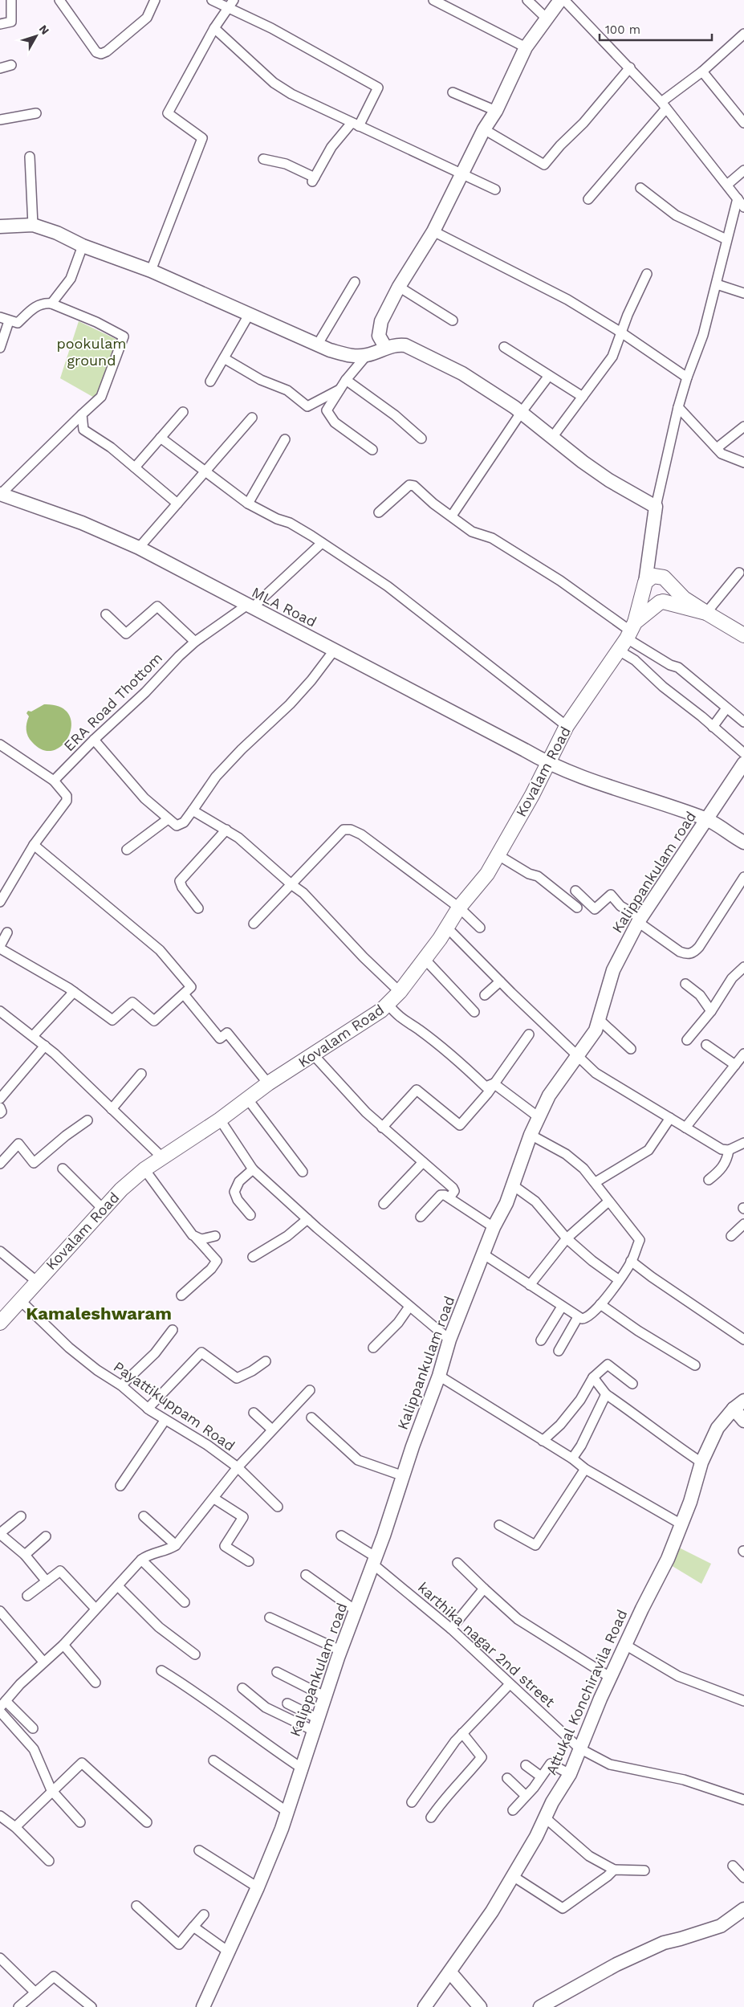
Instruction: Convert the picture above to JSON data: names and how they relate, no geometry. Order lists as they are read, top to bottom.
{
  "streets": {
    "main road": ["Kovalam Road"],
    "street": [
      "MLA Road",
      "ERA Road Thottom",
      "Kalippankulam road",
      "Payattikuppam Road",
      "karthika nagar 2nd street",
      "Attukal Konchiravila Road"
    ]
  },
  "crossings": [
    ["MLA Road", "ERA Road Thottom"],
    ["MLA Road", "Kovalam Road"],
    ["MLA Road", "Kalippankulam road"],
    ["Kovalam Road", "Payattikuppam Road"],
    ["Kalippankulam road", "karthika nagar 2nd street"],
    ["karthika nagar 2nd street", "Attukal Konchiravila Road"]
  ],
  "districts": ["Kamaleshwaram"],
  "parks": ["pookulam ground"],
  "scale_bar": "100 m",
  "north": "top right"
}
